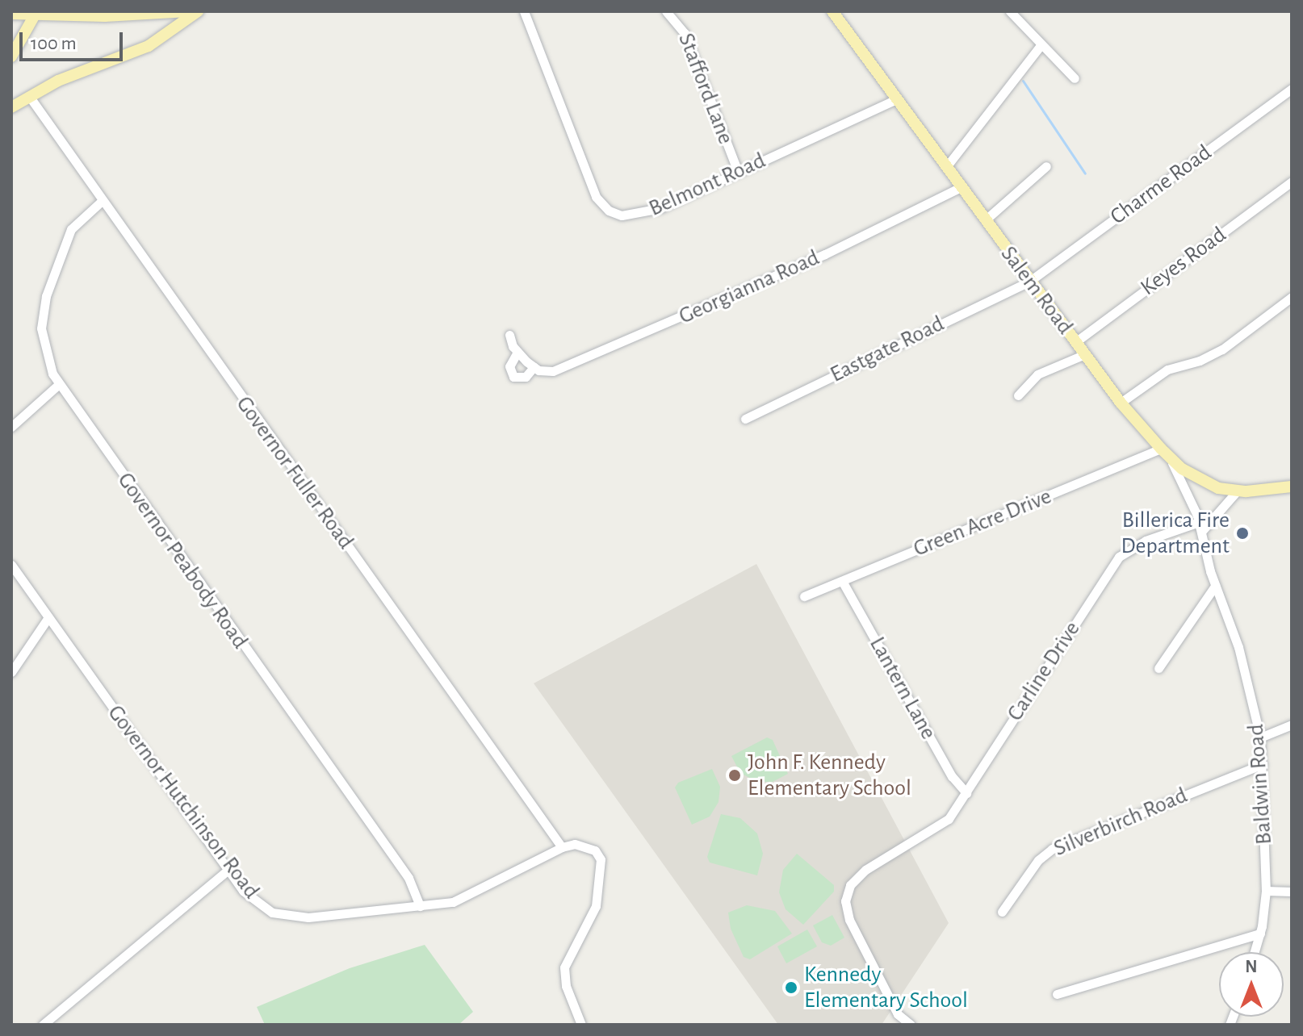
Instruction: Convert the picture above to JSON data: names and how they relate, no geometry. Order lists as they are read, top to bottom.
{
  "streets": {
    "main road": ["Salem Road"],
    "street": [
      "Stafford Lane",
      "Belmont Road",
      "Charme Road",
      "Keyes Road",
      "Georgianna Road",
      "Eastgate Road",
      "Governor Fuller Road",
      "Green Acre Drive",
      "Governor Peabody Road",
      "Carline Drive",
      "Lantern Lane",
      "Baldwin Road",
      "Governor Hutchinson Road",
      "Silverbirch Road"
    ]
  },
  "crossings": [
    ["Stafford Lane", "Belmont Road"],
    ["Belmont Road", "Salem Road"],
    ["Charme Road", "Salem Road"],
    ["Charme Road", "Eastgate Road"],
    ["Keyes Road", "Salem Road"],
    ["Georgianna Road", "Salem Road"],
    ["Salem Road", "Eastgate Road"],
    ["Salem Road", "Green Acre Drive"],
    ["Salem Road", "Baldwin Road"],
    ["Governor Fuller Road", "Governor Peabody Road"],
    ["Governor Fuller Road", "Governor Hutchinson Road"],
    ["Green Acre Drive", "Lantern Lane"],
    ["Green Acre Drive", "Baldwin Road"],
    ["Governor Peabody Road", "Governor Hutchinson Road"],
    ["Carline Drive", "Lantern Lane"],
    ["Carline Drive", "Baldwin Road"],
    ["Baldwin Road", "Silverbirch Road"]
  ],
  "places": ["Billerica Fire Department", "John F. Kennedy Elementary School", "Kennedy Elementary School"],
  "scale_bar": "100 m",
  "north": "top"
}
